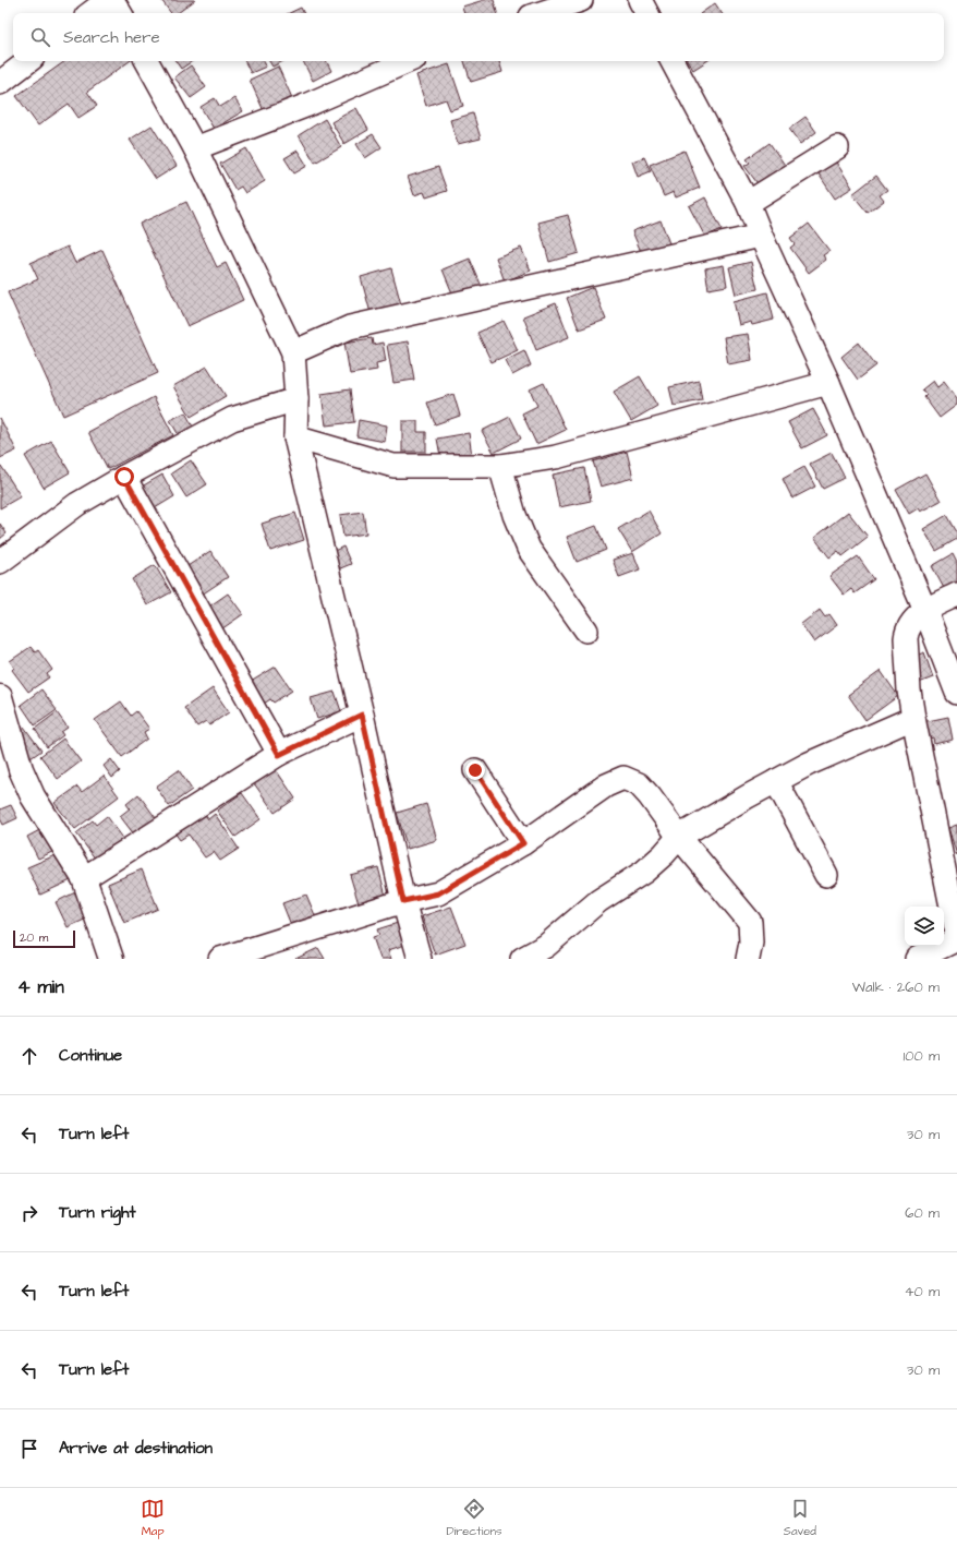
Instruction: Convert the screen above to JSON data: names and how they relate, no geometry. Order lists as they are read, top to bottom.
{
  "scale_bar": "20 m",
  "page": {
    "search": "Search here",
    "scale": "20 m",
    "heading": ["4 min", "Walk · 260 m"],
    "list": [
      ["Continue", "100 m"],
      ["Turn left", "30 m"],
      ["Turn right", "60 m"],
      ["Turn left", "40 m"],
      ["Turn left", "30 m"],
      "Arrive at destination"
    ],
    "nav": ["Map", "Directions", "Saved"]
  }
}
